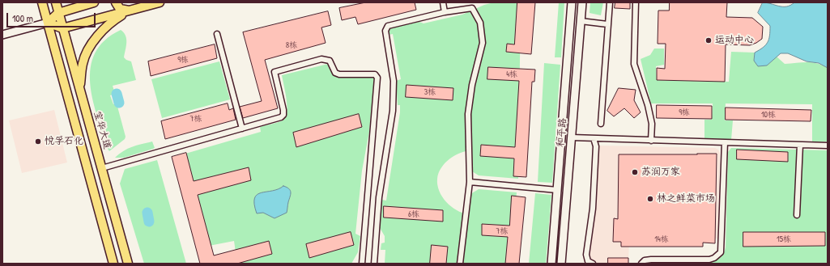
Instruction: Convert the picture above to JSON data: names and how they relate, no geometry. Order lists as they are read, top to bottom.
{
  "streets": {
    "main road": ["宝华大道"],
    "street": ["和平路"]
  },
  "places": [
    "运动中心",
    "悦孚石化",
    "苏润万家",
    "林之鲜菜市场"
  ],
  "house_numbers": [
    "8栋",
    "9栋",
    "4栋",
    "3栋",
    "9栋",
    "10栋",
    "7栋",
    "6栋",
    "7栋",
    "14栋",
    "15栋"
  ],
  "scale_bar": "100 m"
}
